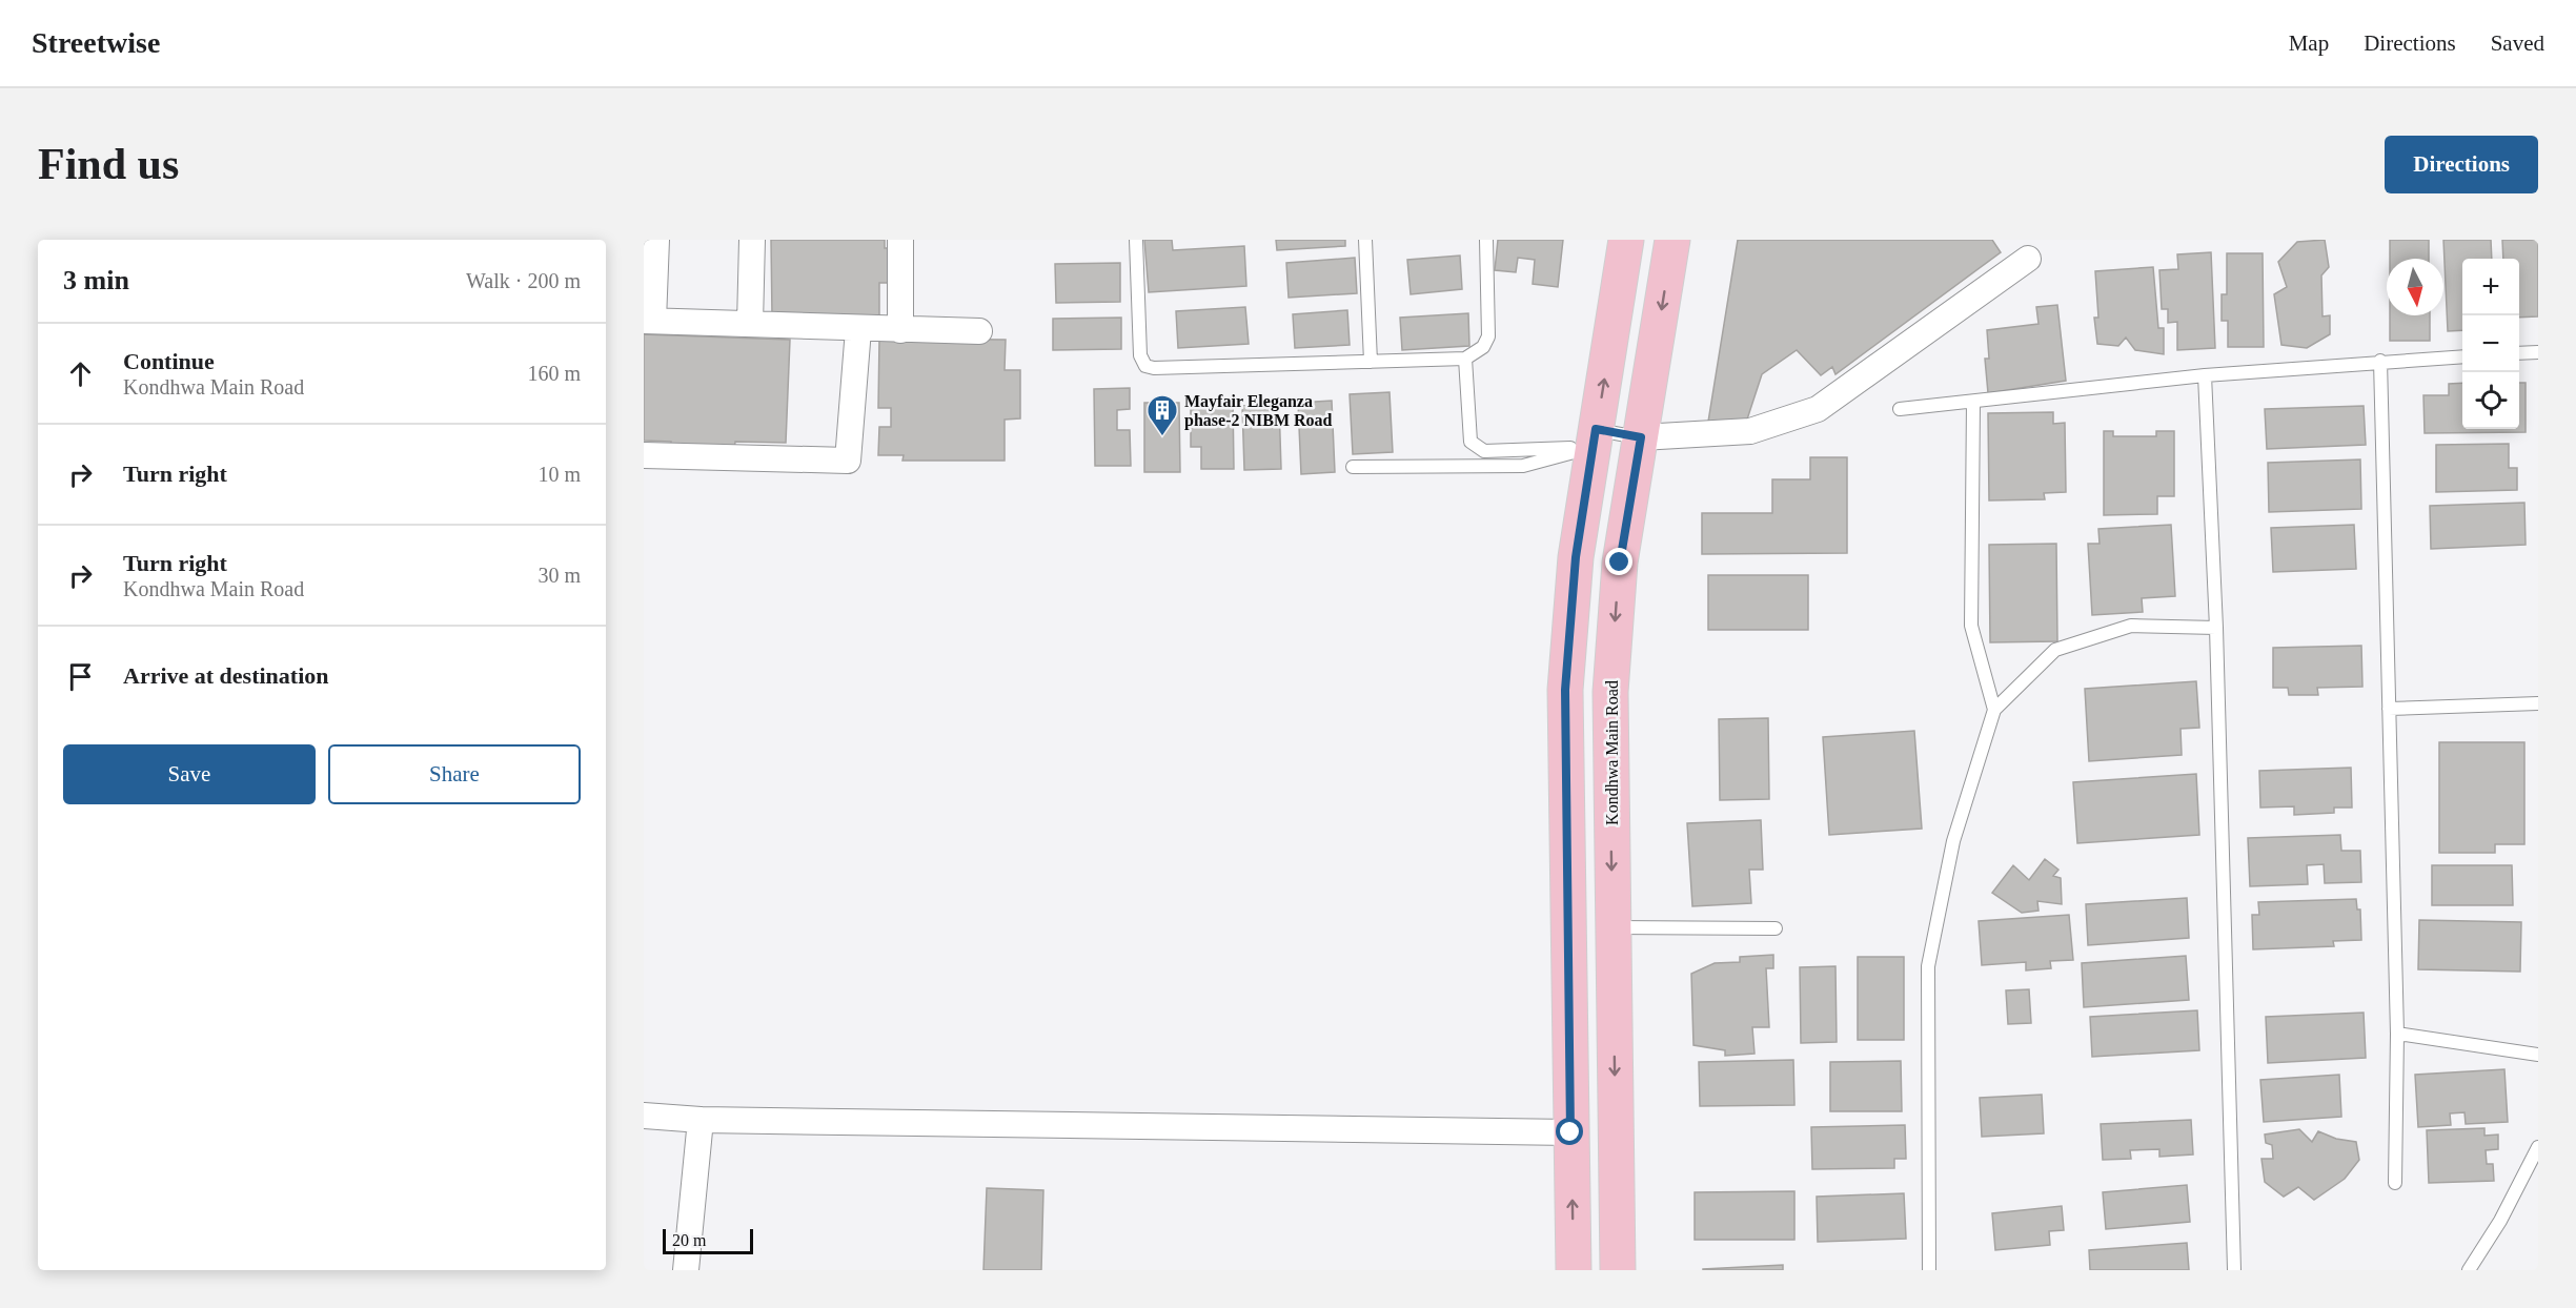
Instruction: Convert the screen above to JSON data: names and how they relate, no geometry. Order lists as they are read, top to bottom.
{
  "streets": {
    "main road": ["Kondhwa Main Road"]
  },
  "places": {
    "building": ["Mayfair Eleganza phase-2 NIBM Road"]
  },
  "scale_bar": "20 m",
  "north": "bottom",
  "page": {
    "header": "Streetwise",
    "nav": ["Map", "Directions", "Saved"],
    "buttons": [
      "Directions",
      ["Save", "Share"]
    ],
    "title": "Find us",
    "heading": ["3 min", "Walk · 200 m"],
    "map_buttons": ["+", "−"],
    "list": [
      ["Continue", "Kondhwa Main Road", "160 m"],
      ["Turn right", "10 m"],
      ["Turn right", "Kondhwa Main Road", "30 m"],
      "Arrive at destination"
    ],
    "scale": "20 m"
  }
}
